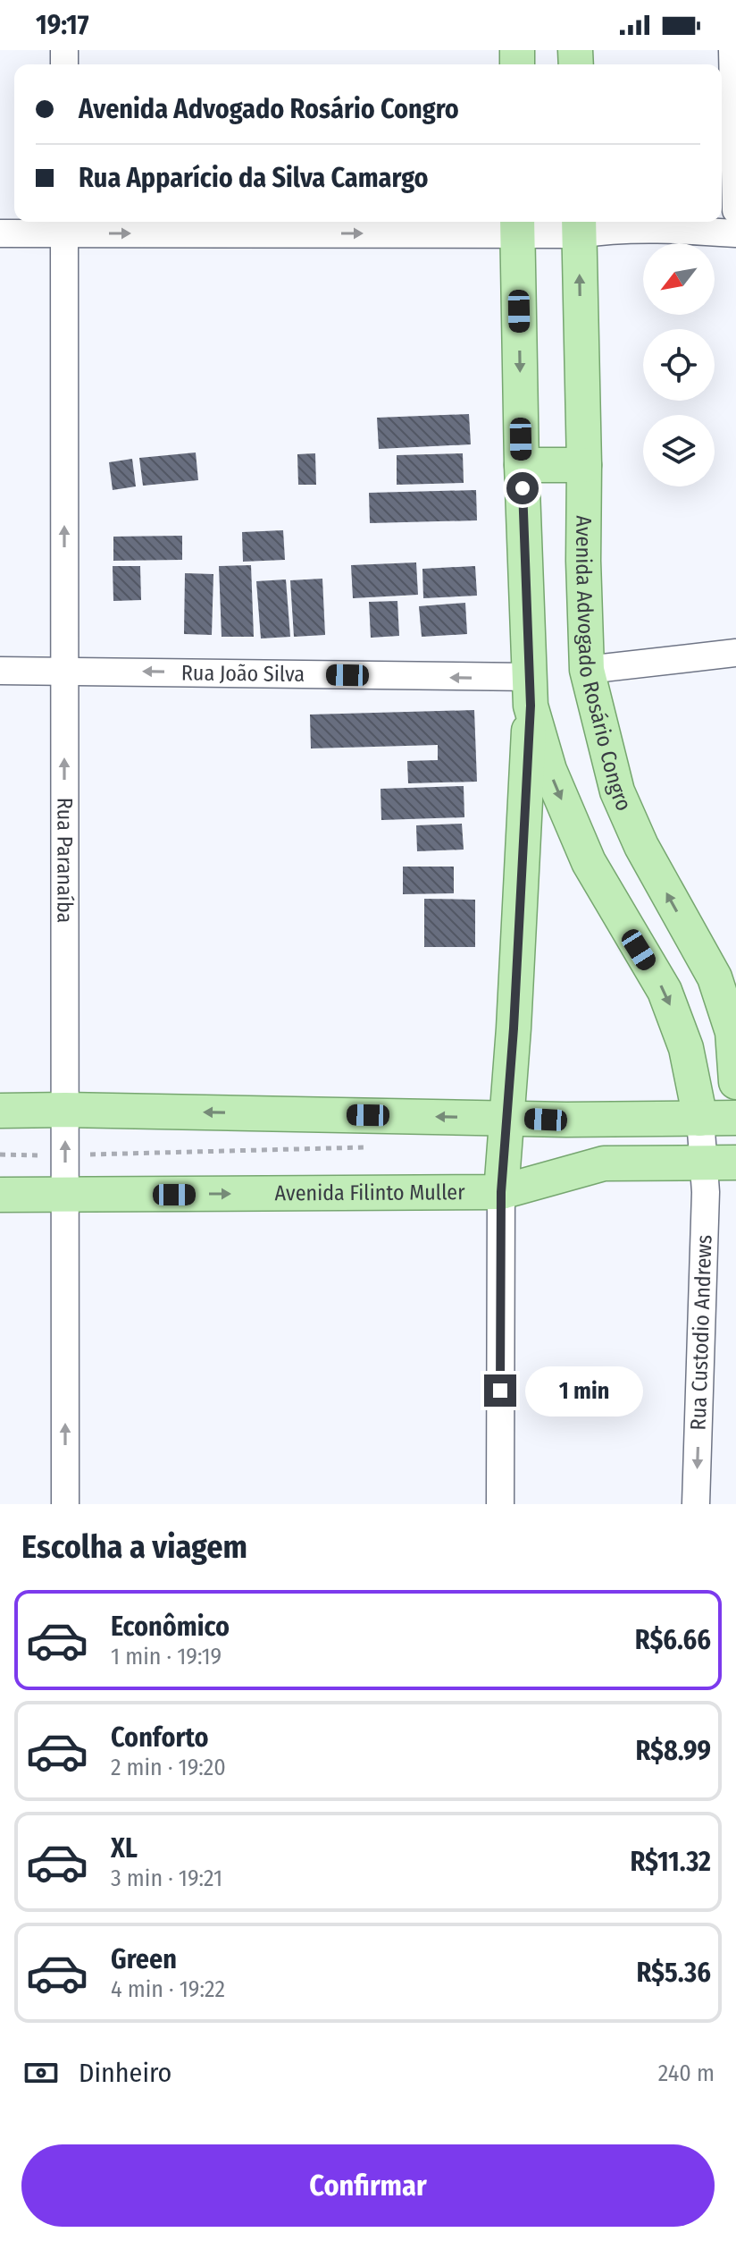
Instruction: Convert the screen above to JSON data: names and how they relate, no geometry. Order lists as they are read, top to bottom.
{
  "streets": {
    "main road": ["Avenida Advogado Rosário Congro", "Avenida Filinto Muller"],
    "street": ["Rua João Silva", "Rua Paranaíba", "Rua Custodio Andrews"]
  },
  "crossings": [
    ["Rua João Silva", "Rua Paranaíba"],
    ["Rua Paranaíba", "Avenida Filinto Muller"],
    ["Avenida Filinto Muller", "Rua Custodio Andrews"]
  ],
  "one_way": ["Rua João Silva", "Rua Paranaíba"],
  "north": "bottom left",
  "page": {
    "status": "19:17",
    "banner": ["Avenida Advogado Rosário Congro", "Rua Apparício da Silva Camargo"],
    "bubble": "1 min",
    "heading": "Escolha a viagem",
    "list": [
      {
        "name": "Econômico",
        "note": "1 min · 19:19",
        "value": "R$6.66"
      },
      {
        "name": "Conforto",
        "note": "2 min · 19:20",
        "value": "R$8.99"
      },
      {
        "name": "XL",
        "note": "3 min · 19:21",
        "value": "R$11.32"
      },
      {
        "name": "Green",
        "note": "4 min · 19:22",
        "value": "R$5.36"
      }
    ],
    "pay": ["Dinheiro", "240 m"],
    "buttons": "Confirmar"
  }
}
